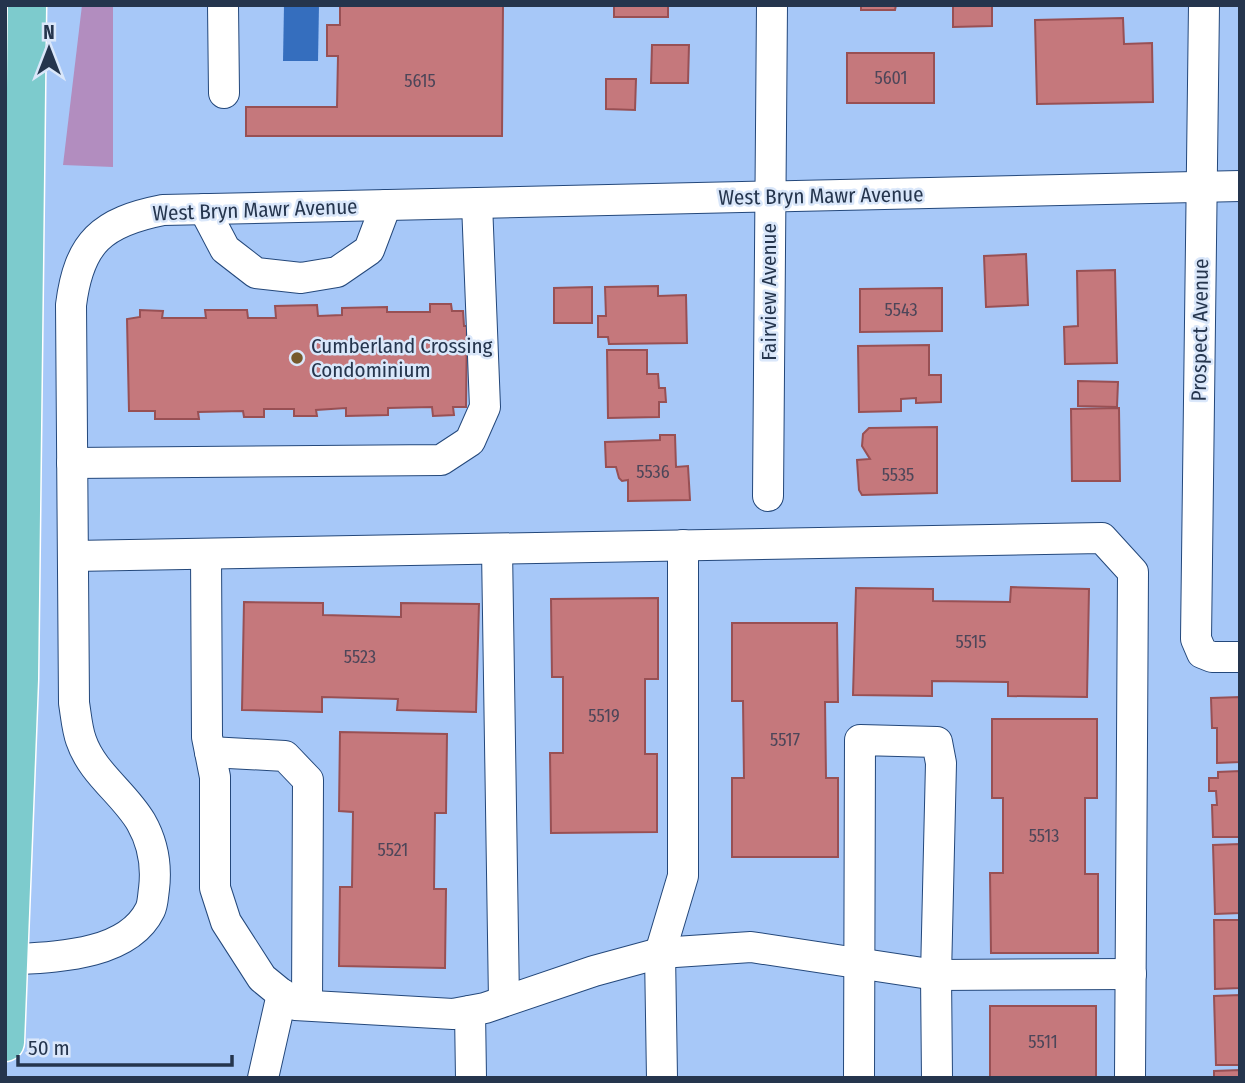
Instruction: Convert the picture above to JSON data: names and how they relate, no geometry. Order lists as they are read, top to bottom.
{
  "streets": {
    "street": ["West Bryn Mawr Avenue", "Fairview Avenue", "Prospect Avenue"]
  },
  "crossings": [
    ["West Bryn Mawr Avenue", "Fairview Avenue"],
    ["West Bryn Mawr Avenue", "Prospect Avenue"]
  ],
  "places": ["Cumberland Crossing Condominium"],
  "house_numbers": [
    "5601",
    "5615",
    "5543",
    "5536",
    "5535",
    "5515",
    "5523",
    "5519",
    "5517",
    "5513",
    "5521",
    "5511"
  ],
  "scale_bar": "50 m",
  "north": "top"
}
